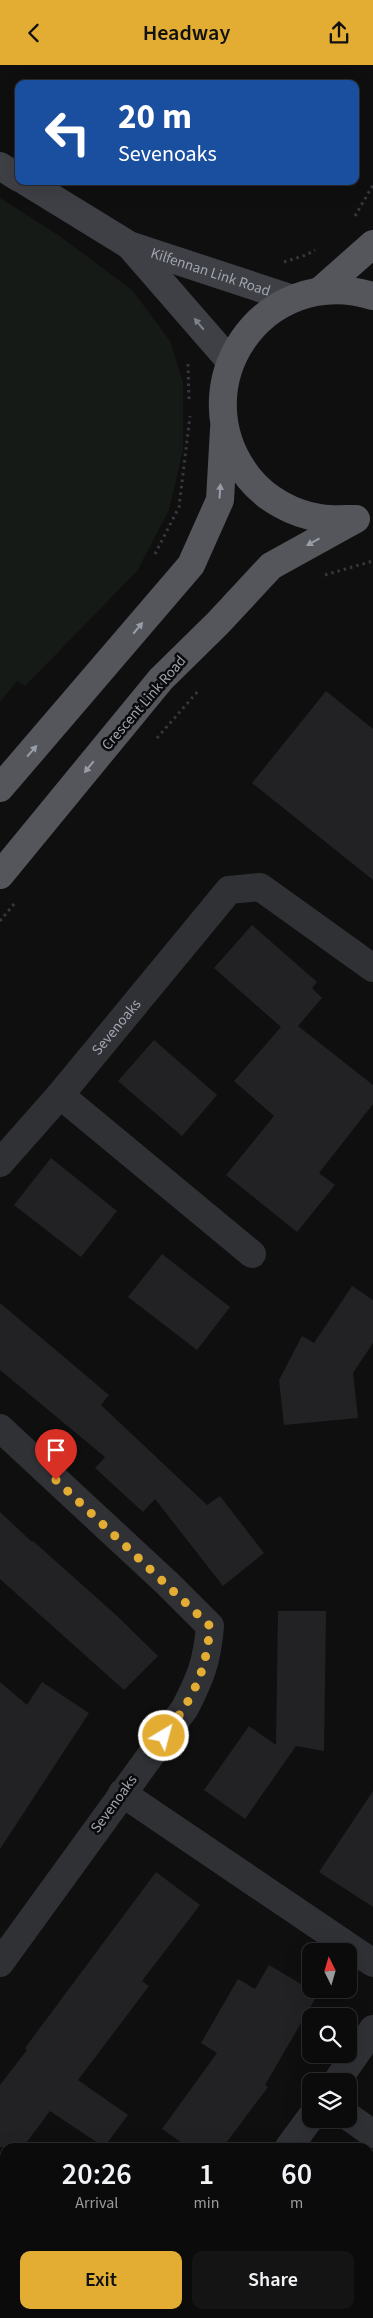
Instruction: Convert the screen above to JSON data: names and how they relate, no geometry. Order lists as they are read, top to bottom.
{
  "streets": {
    "highway": ["Crescent Link Road"],
    "main road": ["Kilfennan Link Road"],
    "street": ["Sevenoaks"]
  },
  "north": "top",
  "page": {
    "header": "Headway",
    "turn": ["20 m", "Sevenoaks"],
    "eta": [
      "20:26",
      "Arrival",
      "1",
      "min",
      "60",
      "m"
    ],
    "buttons": ["Exit", "Share"]
  }
}
